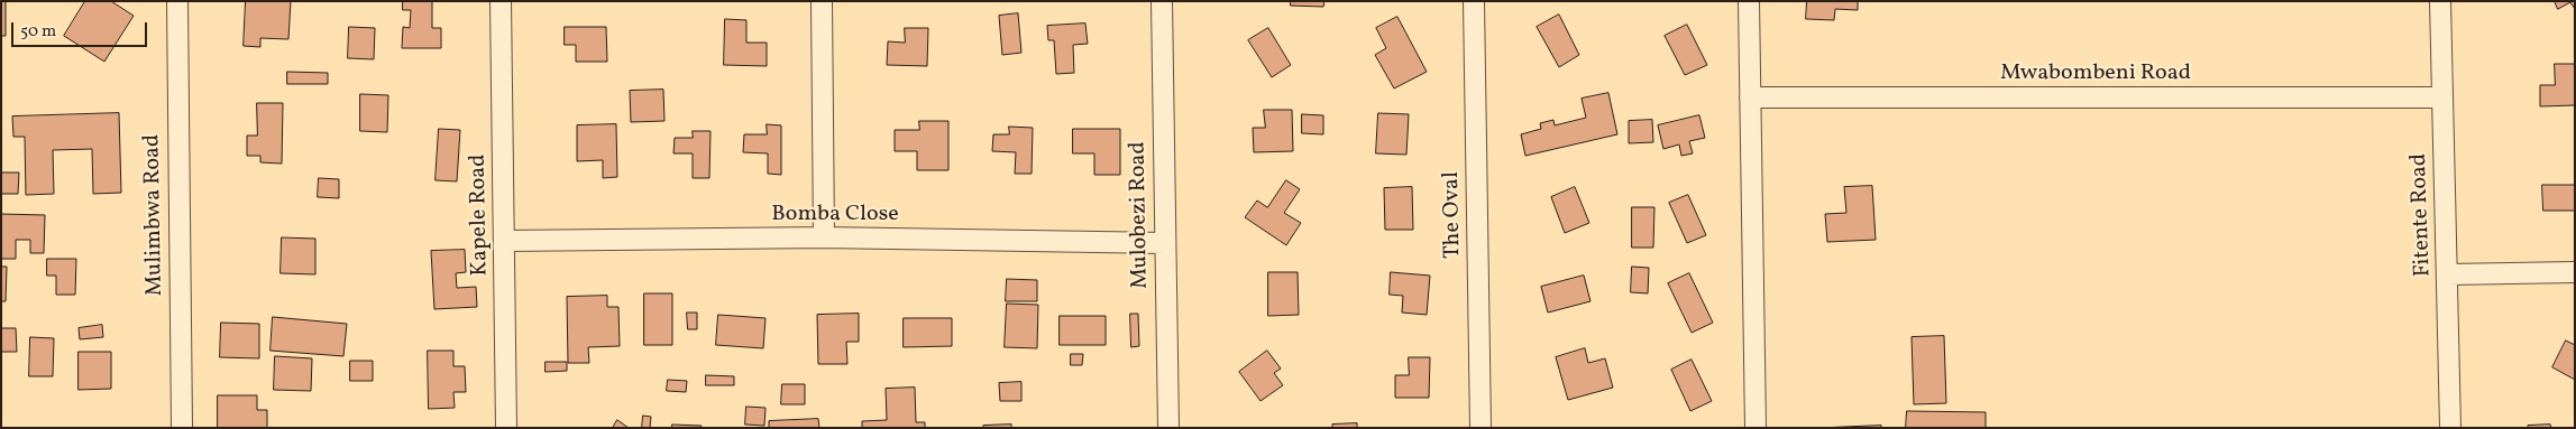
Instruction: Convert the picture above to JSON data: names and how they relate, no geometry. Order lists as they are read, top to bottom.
{
  "streets": {
    "street": [
      "Mwabombeni Road",
      "Mulimbwa Road",
      "Kapele Road",
      "Bomba Close",
      "Mulobezi Road",
      "The Oval",
      "Fitente Road"
    ]
  },
  "crossings": [
    ["Mwabombeni Road", "Fitente Road"],
    ["Kapele Road", "Bomba Close"],
    ["Bomba Close", "Mulobezi Road"]
  ],
  "scale_bar": "50 m"
}
